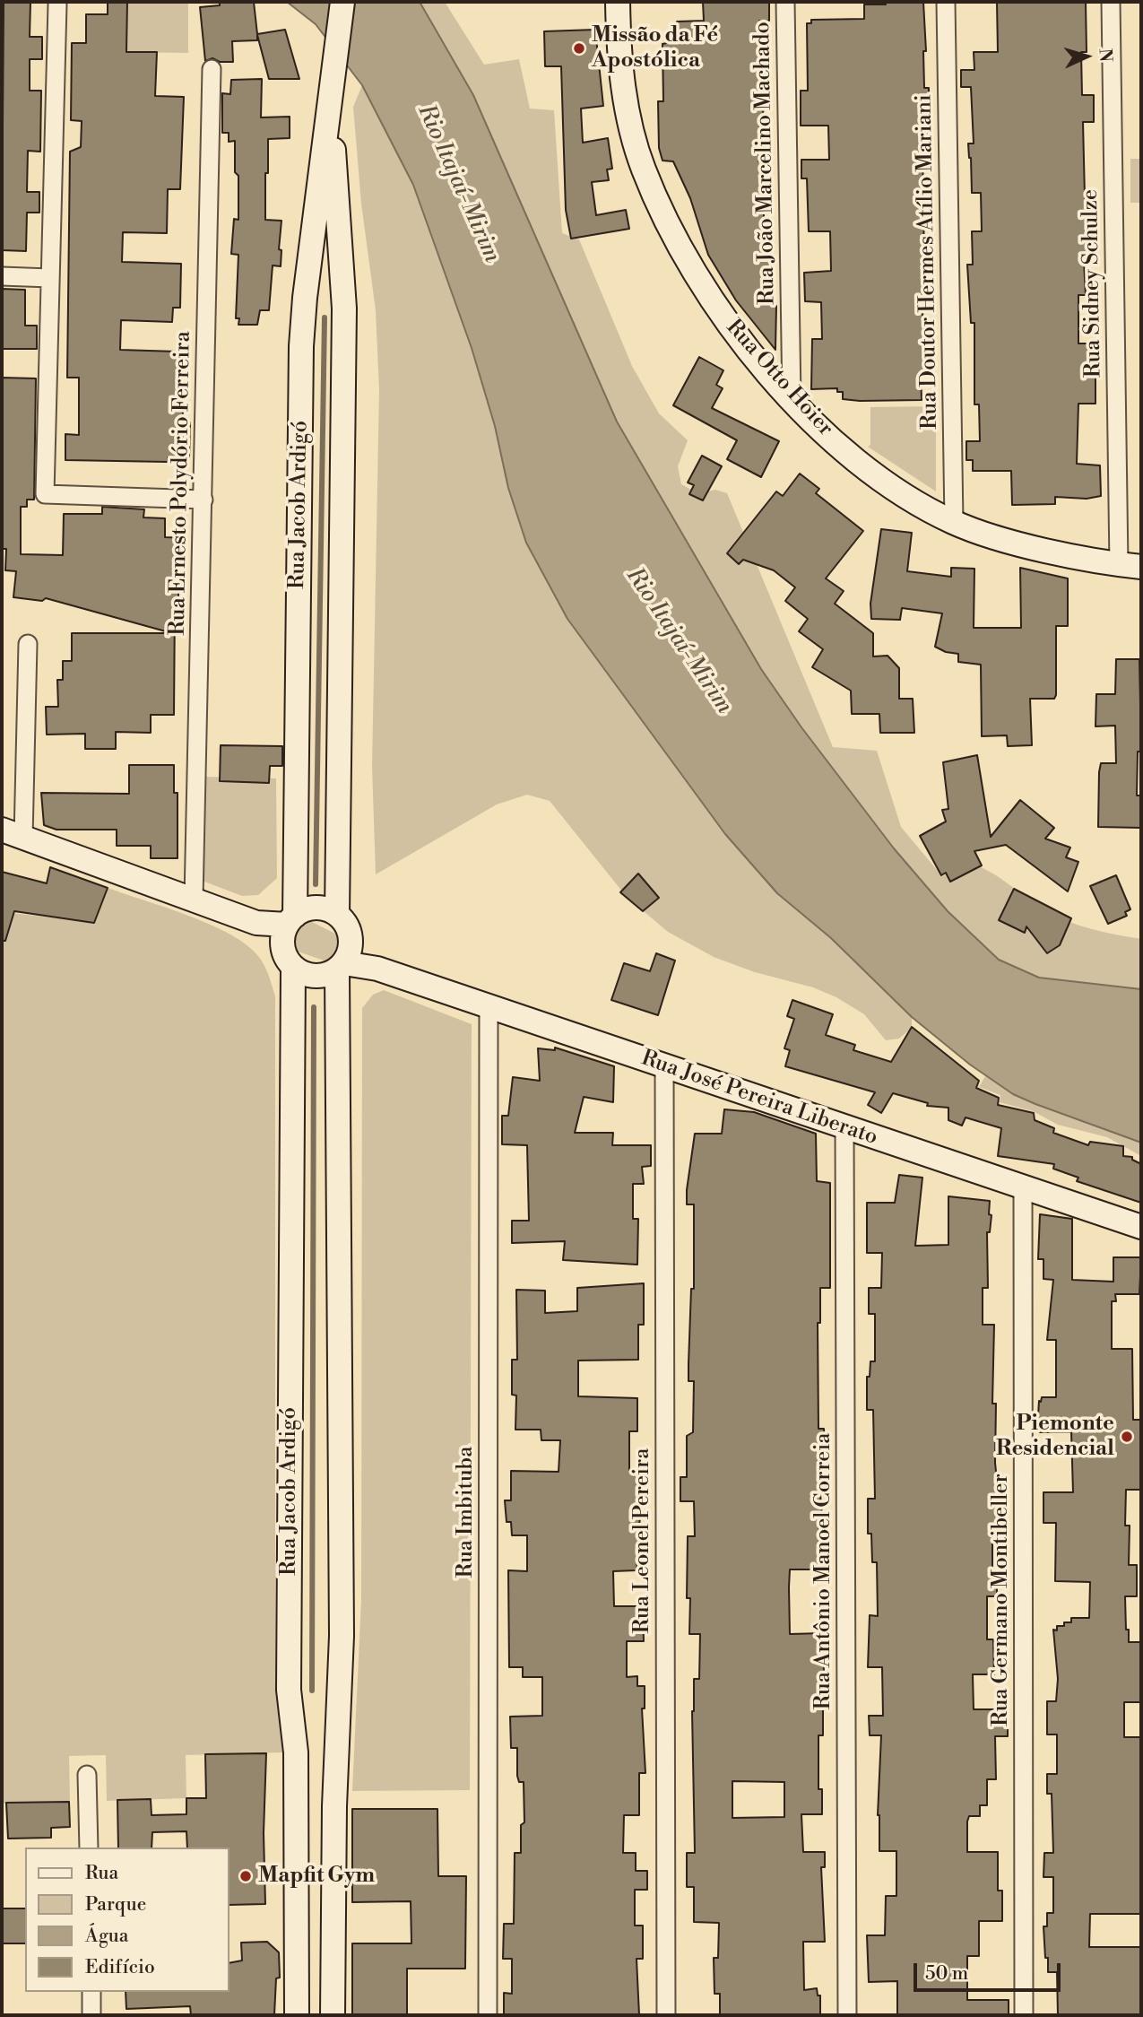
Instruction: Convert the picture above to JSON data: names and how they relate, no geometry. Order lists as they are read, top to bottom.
{
  "streets": {
    "main road": ["Rua Otto Hoier", "Rua Jacob Ardigó", "Rua José Pereira Liberato"],
    "street": [
      "Rua João Marcelino Machado",
      "Rua Doutor Hermes Atílio Mariani",
      "Rua Sidney Schulze",
      "Rua Ernesto Polydório Ferreira",
      "Rua Imbituba",
      "Rua Leonel Pereira",
      "Rua Antônio Manoel Correia",
      "Rua Germano Montibeller"
    ]
  },
  "crossings": [
    ["Rua João Marcelino Machado", "Rua Otto Hoier"],
    ["Rua Doutor Hermes Atílio Mariani", "Rua Otto Hoier"],
    ["Rua Sidney Schulze", "Rua Otto Hoier"],
    ["Rua Jacob Ardigó", "Rua José Pereira Liberato"],
    ["Rua José Pereira Liberato", "Rua Imbituba"],
    ["Rua José Pereira Liberato", "Rua Leonel Pereira"],
    ["Rua José Pereira Liberato", "Rua Antônio Manoel Correia"],
    ["Rua José Pereira Liberato", "Rua Germano Montibeller"]
  ],
  "water": ["Rio Itajaí-Mirim"],
  "places": ["Missão da Fé Apostólica", "Piemonte Residencial", "Mapfit Gym"],
  "legend": [
    "Rua",
    "Parque",
    "Água",
    "Edifício"
  ],
  "scale_bar": "50 m",
  "north": "right"
}
